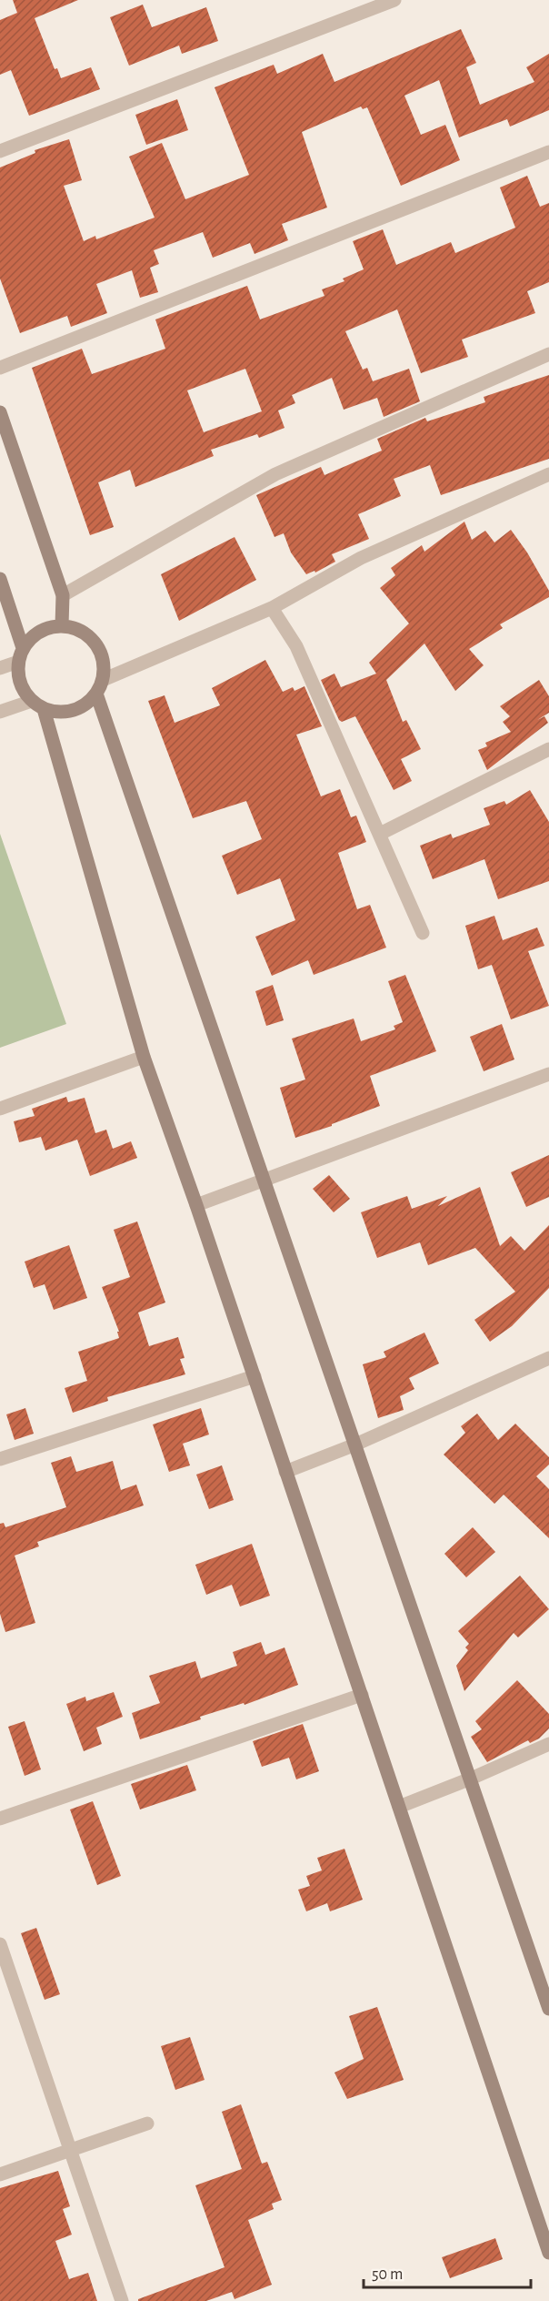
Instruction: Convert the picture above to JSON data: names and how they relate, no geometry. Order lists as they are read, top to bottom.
{
  "scale_bar": "50 m"
}
